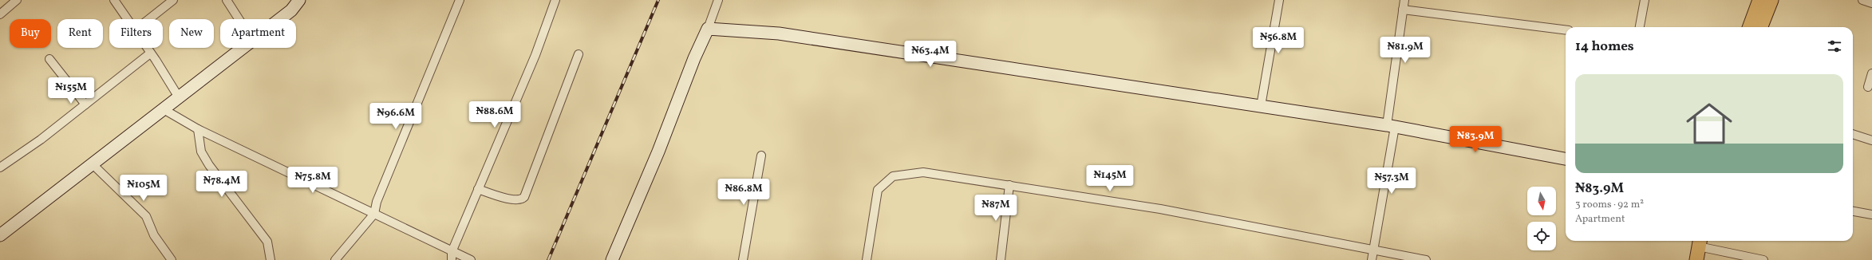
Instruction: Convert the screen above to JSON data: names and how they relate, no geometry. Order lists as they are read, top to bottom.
{
  "north": "bottom",
  "page": {
    "chip": [
      "Buy",
      "Rent",
      "Filters",
      "New",
      "Apartment"
    ],
    "price": [
      "₦56.8M",
      "₦81.9M",
      "₦63.4M",
      "₦155M",
      "₦88.6M",
      "₦96.6M",
      "₦83.9M",
      "₦145M",
      "₦75.8M",
      "₦57.3M",
      "₦78.4M",
      "₦105M",
      "₦86.8M",
      "₦87M"
    ],
    "heading": "14 homes",
    "list": [
      {
        "name": "₦83.9M",
        "note": "3 rooms · 92 m² · Apartment"
      }
    ]
  }
}
